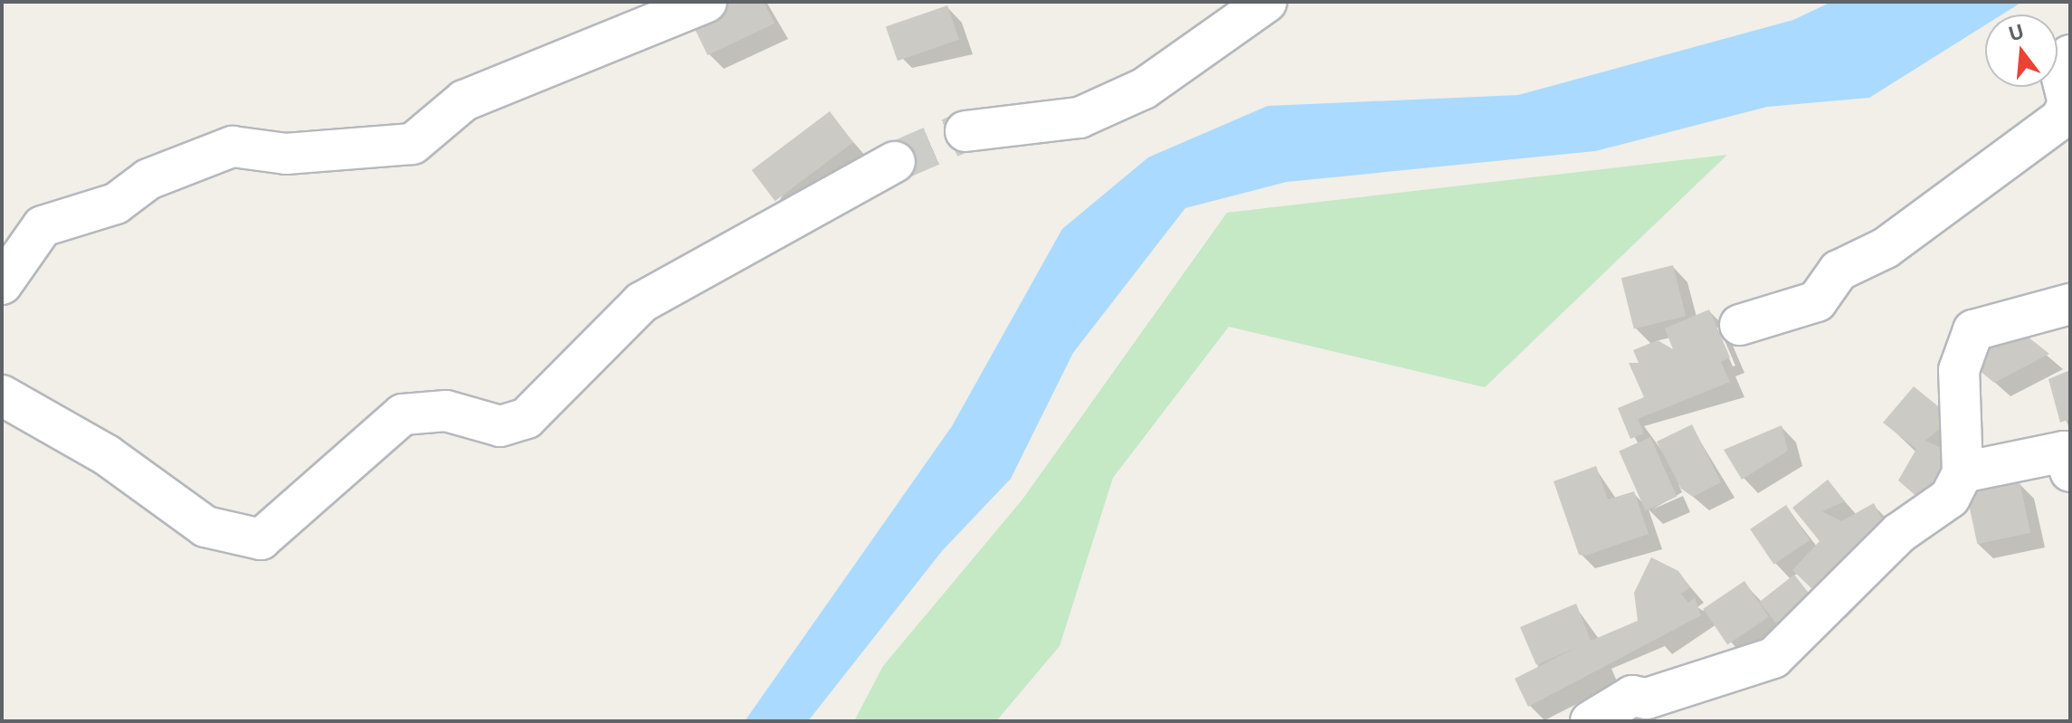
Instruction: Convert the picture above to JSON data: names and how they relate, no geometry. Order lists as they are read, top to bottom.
{
  "north": "top"
}
